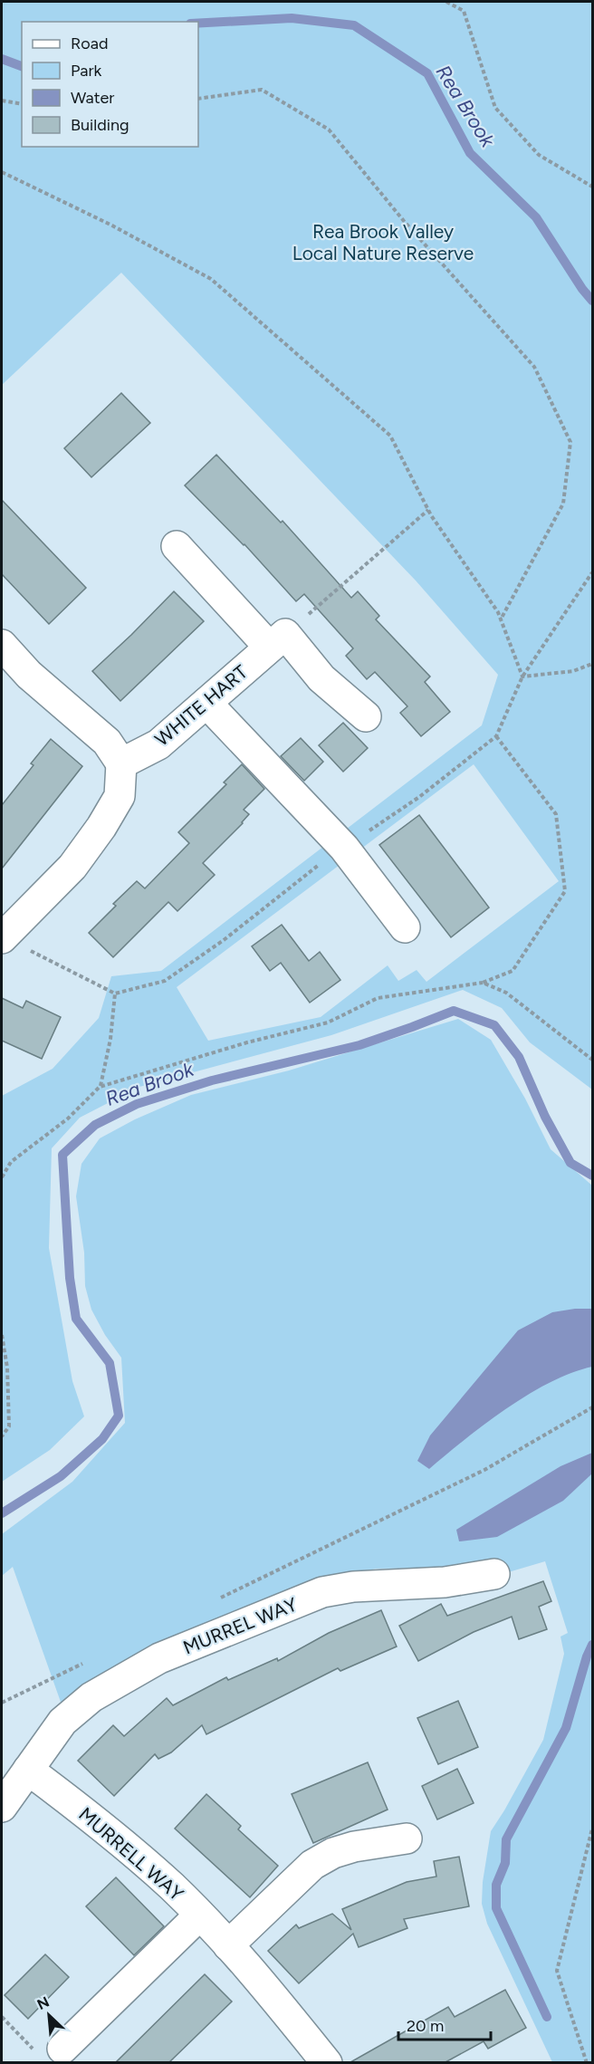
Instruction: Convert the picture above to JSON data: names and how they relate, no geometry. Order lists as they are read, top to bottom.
{
  "streets": {
    "street": ["WHITE HART", "MURREL WAY", "MURRELL WAY"]
  },
  "crossings": [
    ["MURREL WAY", "MURRELL WAY"]
  ],
  "water": ["Rea Brook"],
  "parks": ["Rea Brook Valley Local Nature Reserve"],
  "legend": [
    "Road",
    "Park",
    "Water",
    "Building"
  ],
  "scale_bar": "20 m",
  "north": "top left"
}
